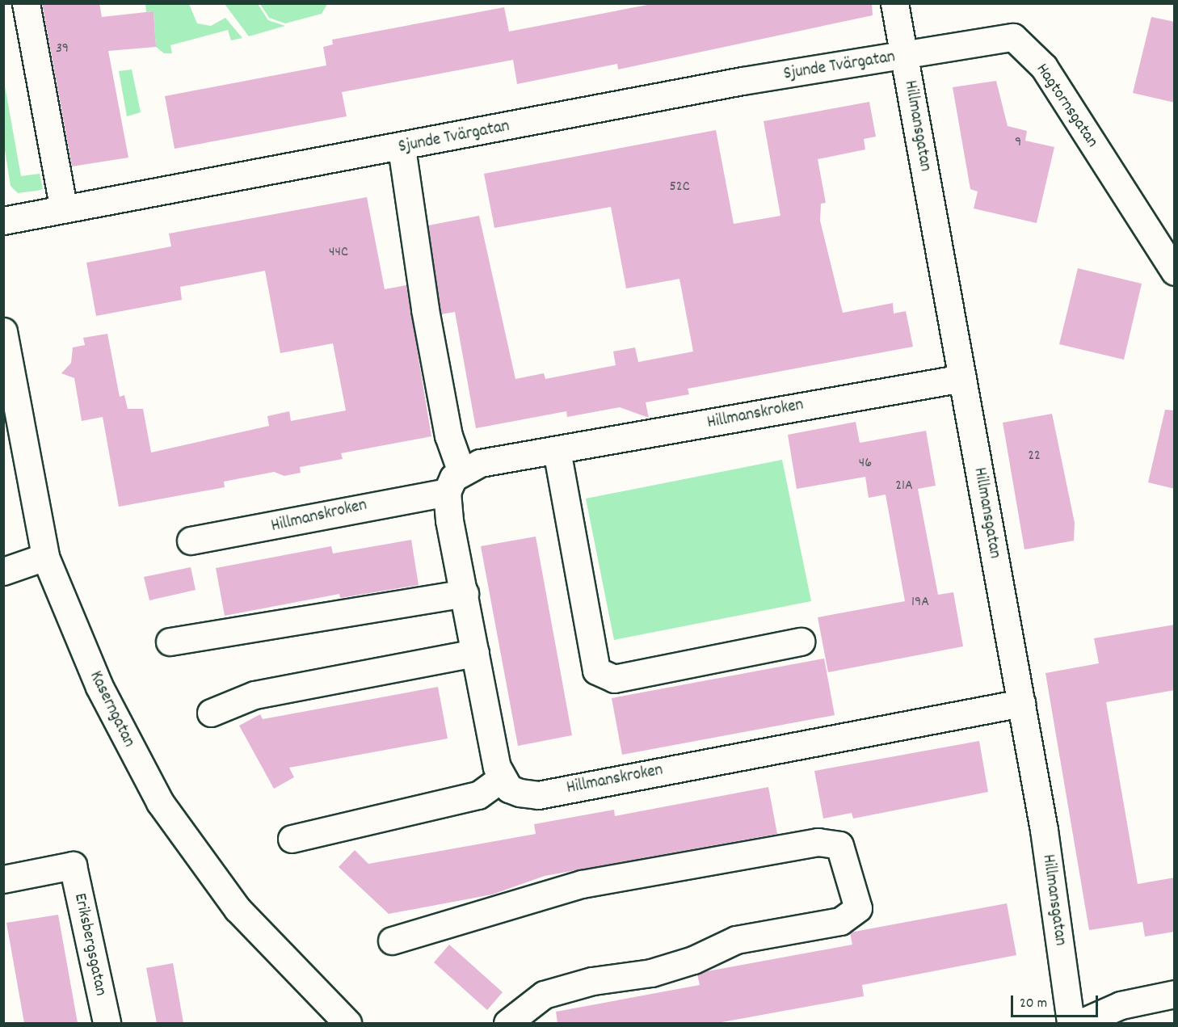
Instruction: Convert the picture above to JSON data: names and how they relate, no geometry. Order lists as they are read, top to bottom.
{
  "streets": {
    "street": [
      "Sjunde Tvärgatan",
      "Hagtornsgatan",
      "Hillmansgatan",
      "Hillmanskroken",
      "Kaserngatan",
      "Eriksbergsgatan"
    ]
  },
  "crossings": [
    ["Sjunde Tvärgatan", "Hagtornsgatan"],
    ["Sjunde Tvärgatan", "Hillmansgatan"],
    ["Hagtornsgatan", "Hillmansgatan"],
    ["Hillmansgatan", "Hillmanskroken"]
  ],
  "house_numbers": [
    "39",
    "9",
    "52C",
    "44C",
    "22",
    "46",
    "21A",
    "19A"
  ],
  "scale_bar": "20 m"
}
